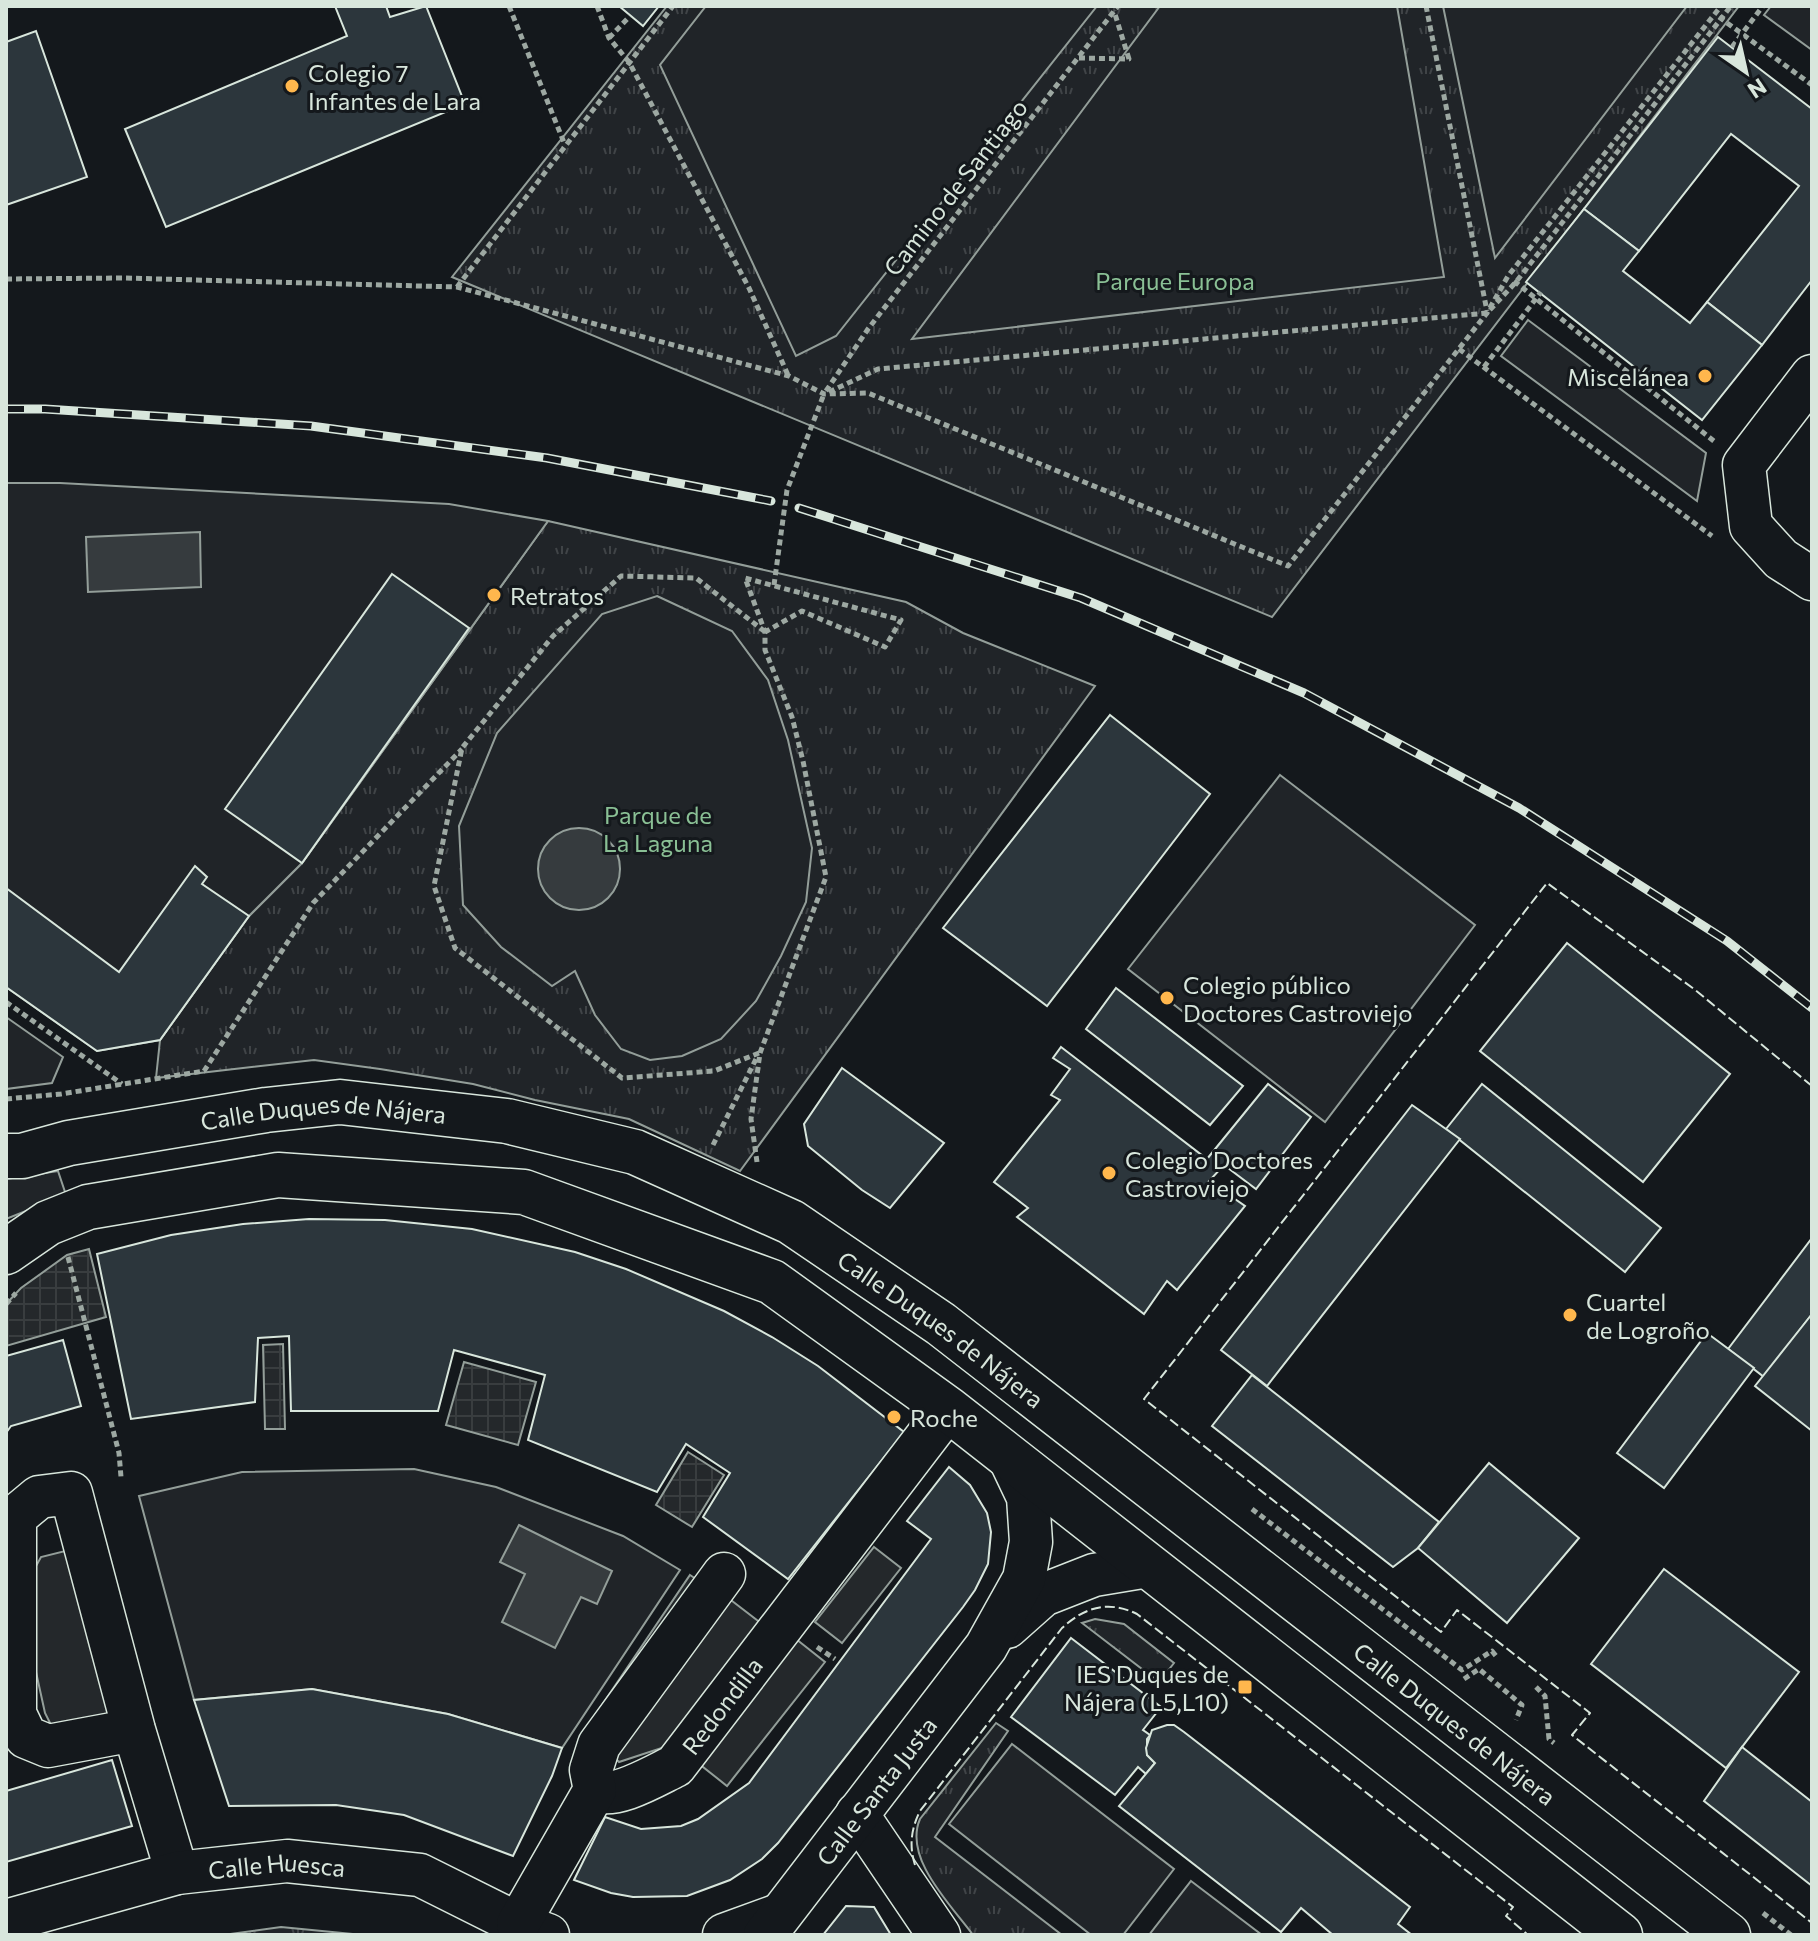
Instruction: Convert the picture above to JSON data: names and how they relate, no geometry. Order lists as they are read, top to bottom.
{
  "streets": {
    "main road": ["Calle Duques de Nájera"],
    "street": ["Redondilla", "Calle Santa Justa", "Calle Huesca"],
    "path": ["Camino de Santiago"]
  },
  "parks": ["Parque Europa", "Parque de La Laguna"],
  "places": {
    "other": [
      "Colegio 7 Infantes de Lara",
      "Miscelánea",
      "Retratos",
      "Colegio público Doctores Castroviejo",
      "Colegio Doctores Castroviejo",
      "Cuartel de Logroño",
      "Roche"
    ],
    "transit": ["IES Duques de Nájera (L5,L10)"]
  },
  "north": "bottom right"
}
